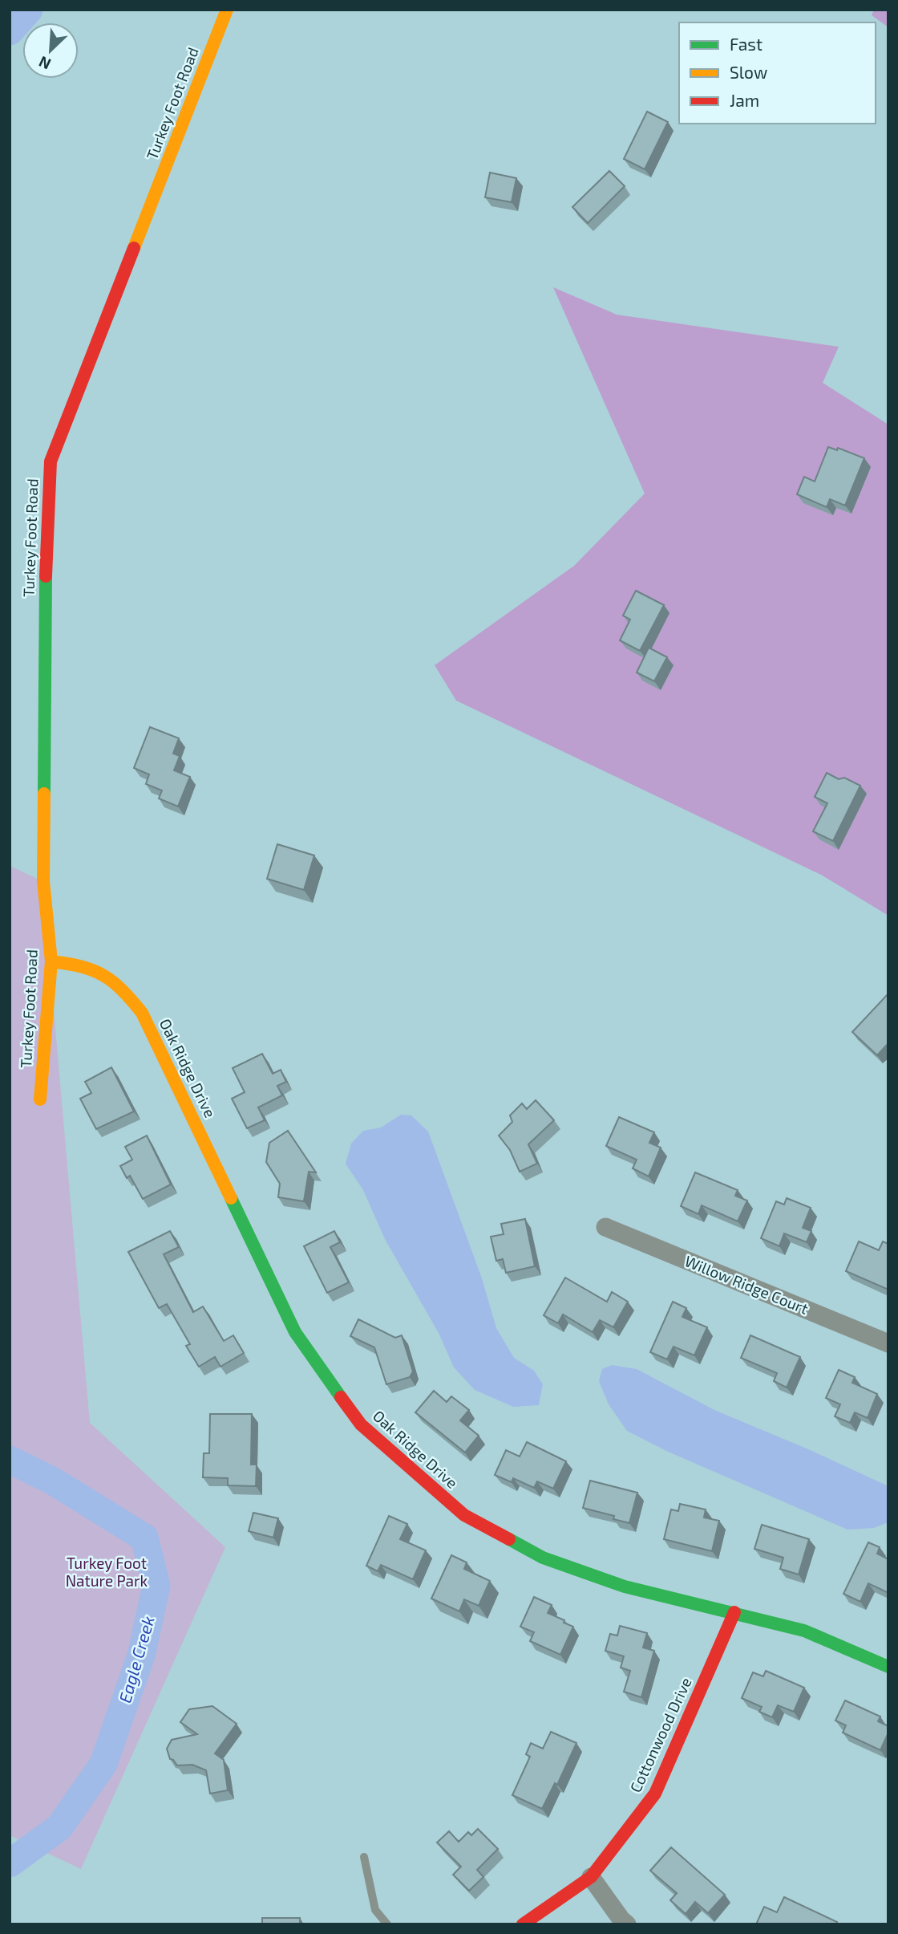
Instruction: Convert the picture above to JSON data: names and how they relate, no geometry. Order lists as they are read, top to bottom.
{
  "streets": {
    "street": [
      "Turkey Foot Road",
      "Oak Ridge Drive",
      "Willow Ridge Court",
      "Cottonwood Drive"
    ]
  },
  "crossings": [
    ["Turkey Foot Road", "Oak Ridge Drive"],
    ["Oak Ridge Drive", "Cottonwood Drive"]
  ],
  "water": ["Eagle Creek"],
  "parks": ["Turkey Foot Nature Park"],
  "legend": ["Fast", "Slow", "Jam"],
  "north": "bottom left"
}
